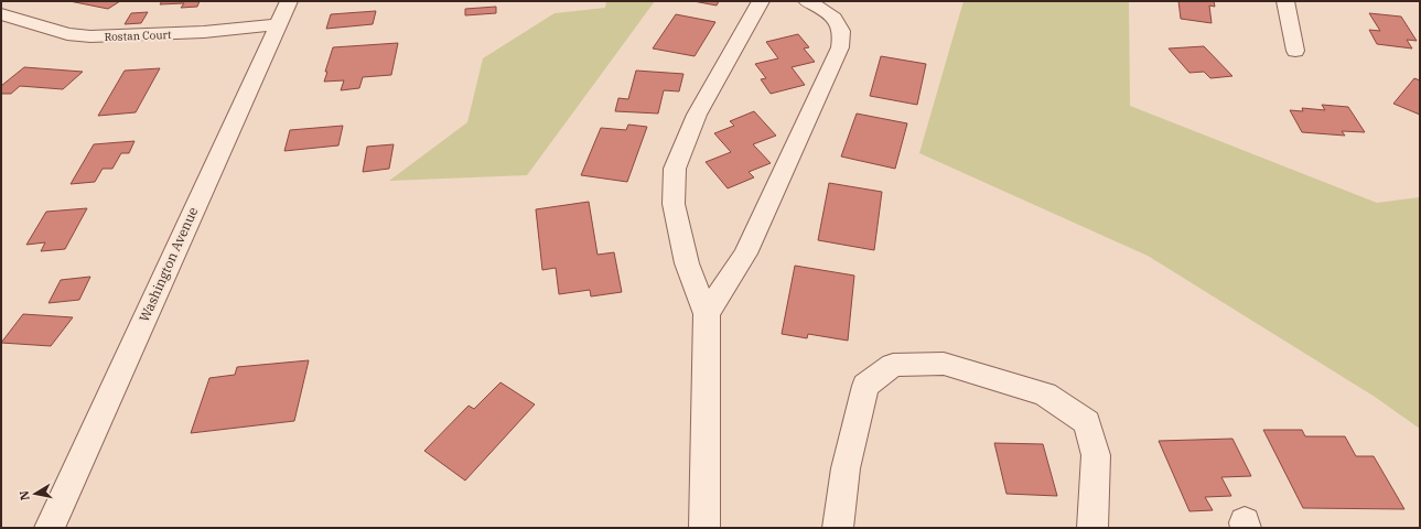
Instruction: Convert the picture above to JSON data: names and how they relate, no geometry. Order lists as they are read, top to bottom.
{
  "streets": {
    "street": ["Rostan Court", "Washington Avenue"]
  },
  "crossings": [
    ["Rostan Court", "Washington Avenue"]
  ],
  "north": "left"
}
